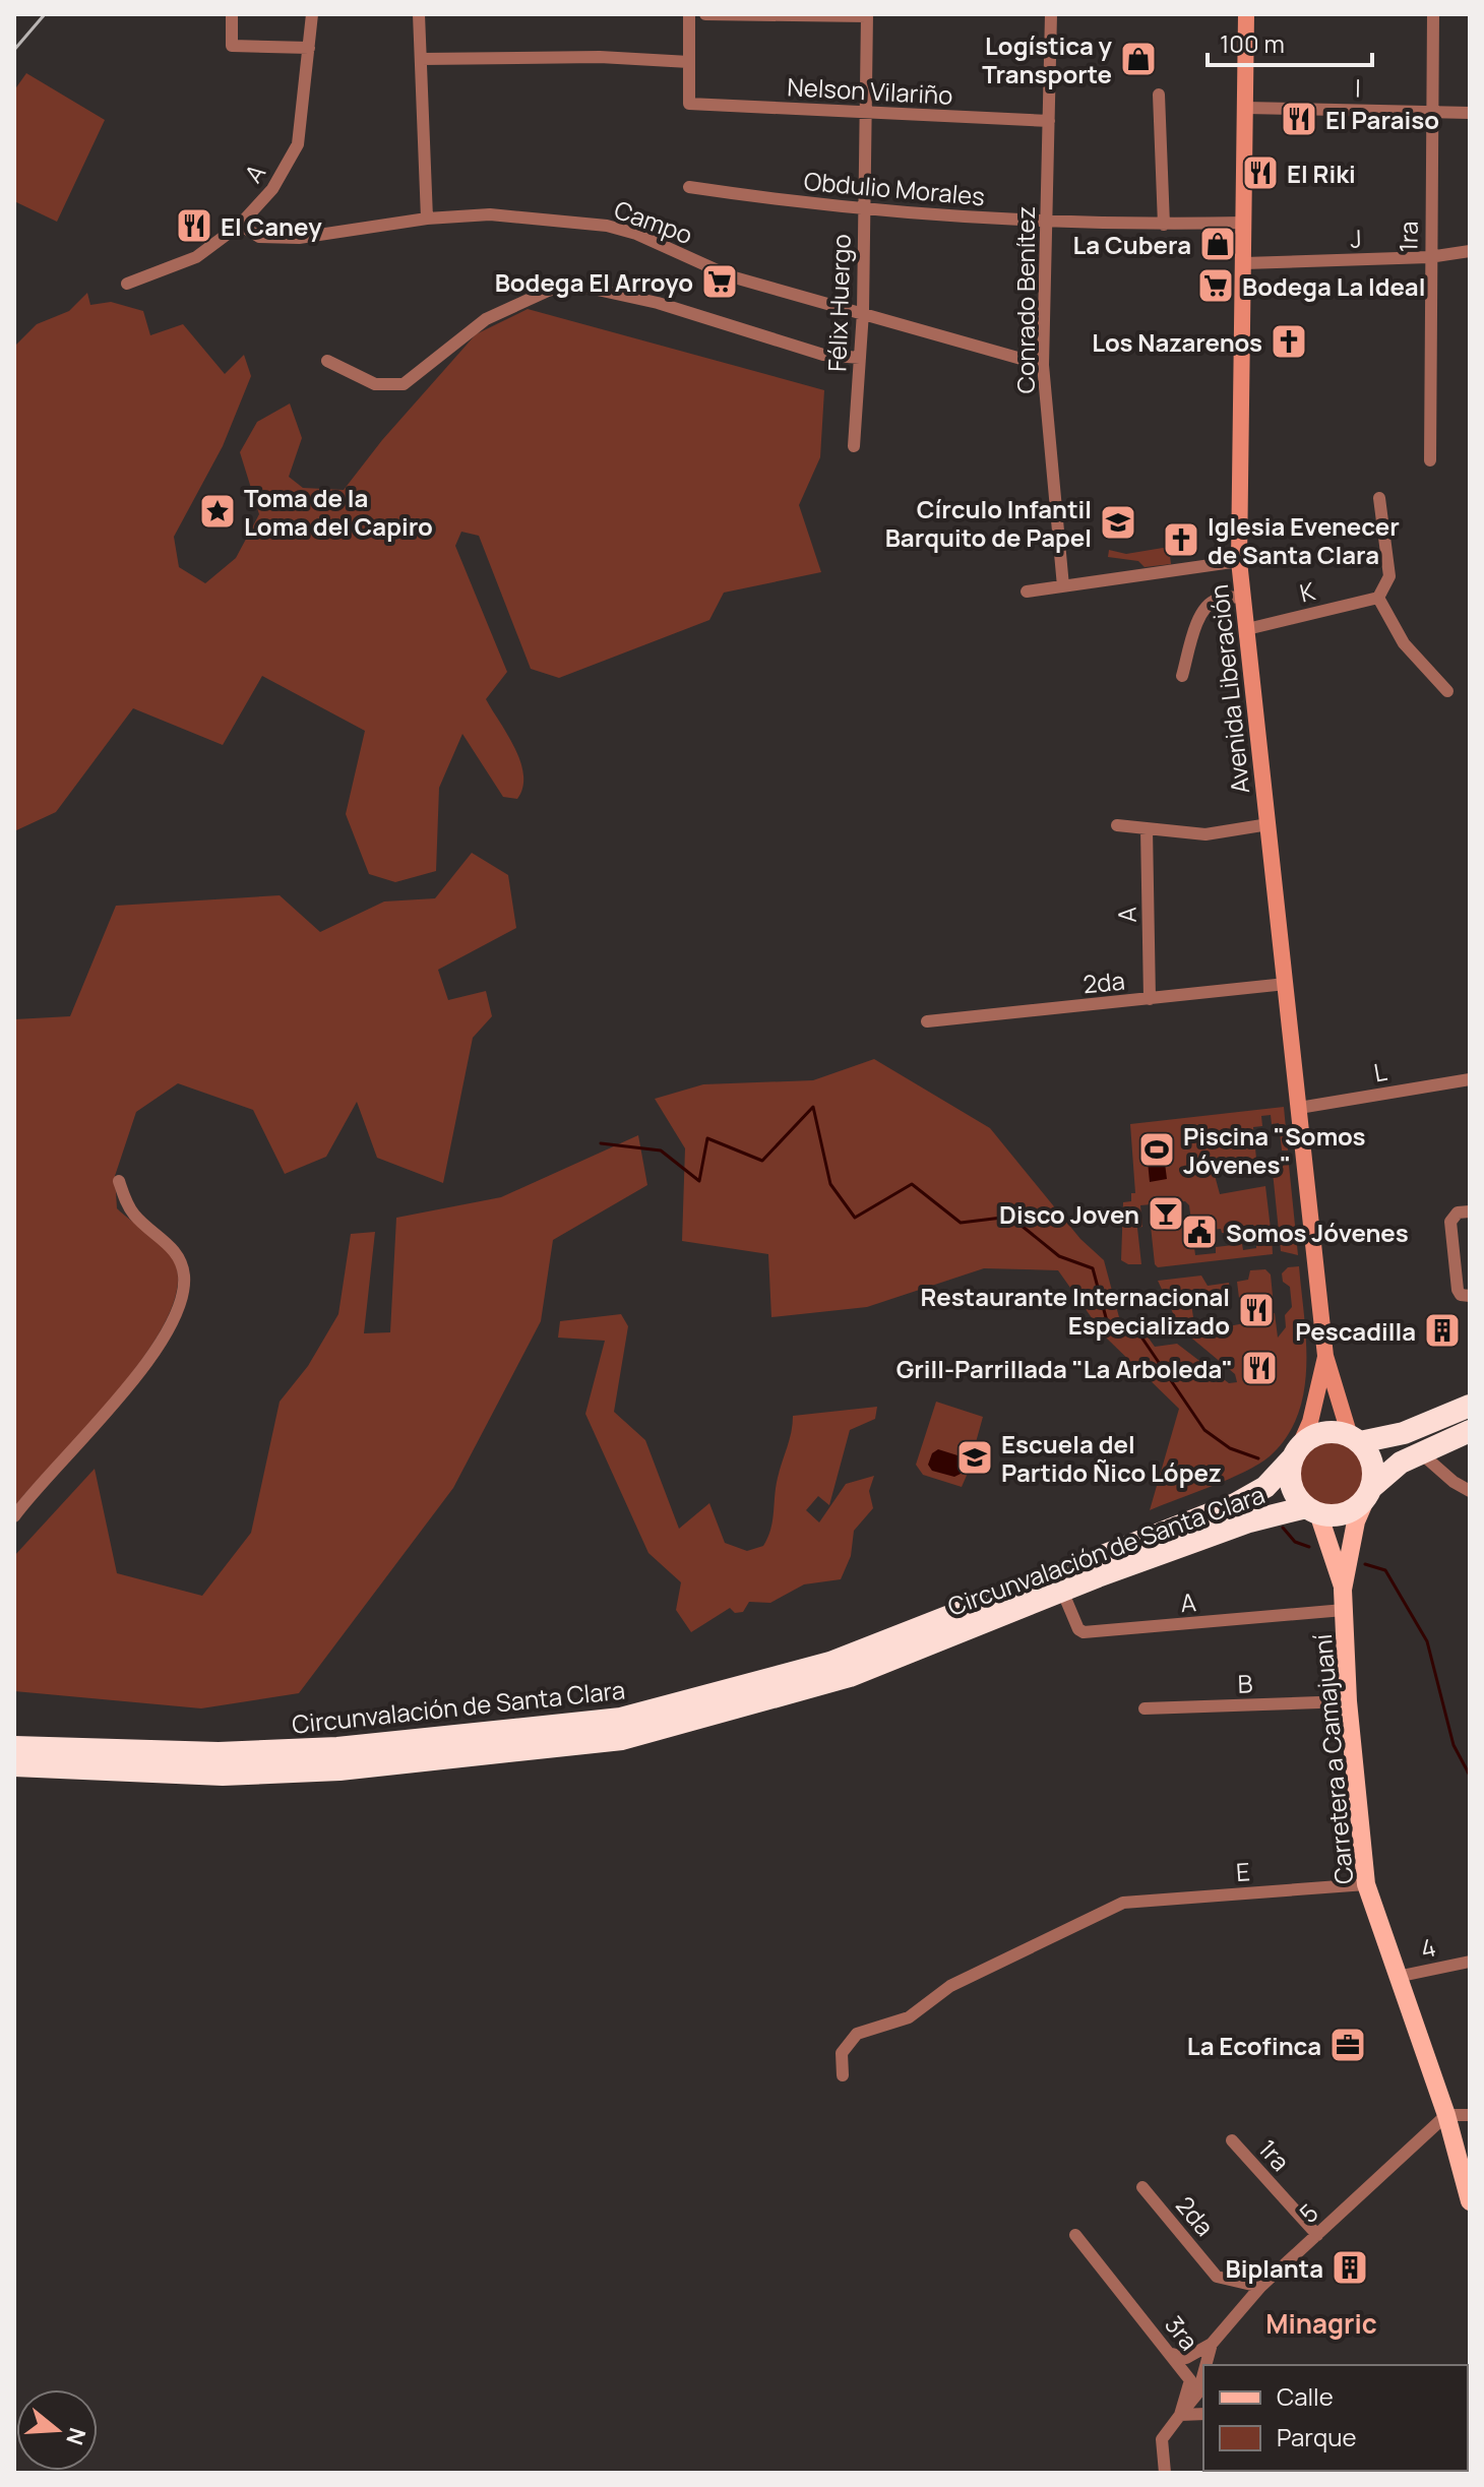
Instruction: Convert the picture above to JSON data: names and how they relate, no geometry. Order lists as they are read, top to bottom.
{
  "streets": {
    "highway": ["Circunvalación de Santa Clara"],
    "main road": ["Avenida Liberación", "Carretera a Camajuaní"],
    "street": [
      "I",
      "Nelson Vilariño",
      "A",
      "Obdulio Morales",
      "Campo",
      "1ra",
      "J",
      "Conrado Benítez",
      "Félix Huergo",
      "K",
      "2da",
      "L",
      "B",
      "E",
      "4",
      "5",
      "3ra"
    ]
  },
  "crossings": [
    ["I", "1ra"],
    ["I", "Avenida Liberación"],
    ["Nelson Vilariño", "Conrado Benítez"],
    ["Nelson Vilariño", "Félix Huergo"],
    ["A", "Campo"],
    ["A", "2da"],
    ["A", "Circunvalación de Santa Clara"],
    ["A", "Carretera a Camajuaní"],
    ["Obdulio Morales", "Conrado Benítez"],
    ["Obdulio Morales", "Félix Huergo"],
    ["Obdulio Morales", "Avenida Liberación"],
    ["Campo", "Conrado Benítez"],
    ["Campo", "Félix Huergo"],
    ["1ra", "J"],
    ["1ra", "5"],
    ["J", "Avenida Liberación"],
    ["K", "Avenida Liberación"],
    ["Avenida Liberación", "2da"],
    ["Avenida Liberación", "L"],
    ["Avenida Liberación", "Circunvalación de Santa Clara"],
    ["Avenida Liberación", "Carretera a Camajuaní"],
    ["2da", "5"],
    ["Circunvalación de Santa Clara", "Carretera a Camajuaní"],
    ["B", "Carretera a Camajuaní"],
    ["Carretera a Camajuaní", "E"],
    ["Carretera a Camajuaní", "4"],
    ["Carretera a Camajuaní", "5"],
    ["5", "3ra"]
  ],
  "districts": ["Minagric"],
  "places": {
    "shop": ["Logística y Transporte", "La Cubera"],
    "restaurant": [
      "El Paraiso",
      "El Riki",
      "El Caney",
      "Restaurante Internacional Especializado",
      "Grill-Parrillada \"La Arboleda\""
    ],
    "supermarket": ["Bodega El Arroyo", "Bodega La Ideal"],
    "church": ["Los Nazarenos", "Iglesia Evenecer de Santa Clara"],
    "place": ["Toma de la Loma del Capiro"],
    "school or university": ["Círculo Infantil Barquito de Papel", "Escuela del Partido Ñico López"],
    "sports": ["Piscina \"Somos Jóvenes\""],
    "bar": ["Disco Joven"],
    "public building": ["Somos Jóvenes"],
    "building": ["Pescadilla", "Biplanta"],
    "office": ["La Ecofinca"]
  },
  "legend": ["Calle", "Parque"],
  "scale_bar": "100 m",
  "north": "right"
}
